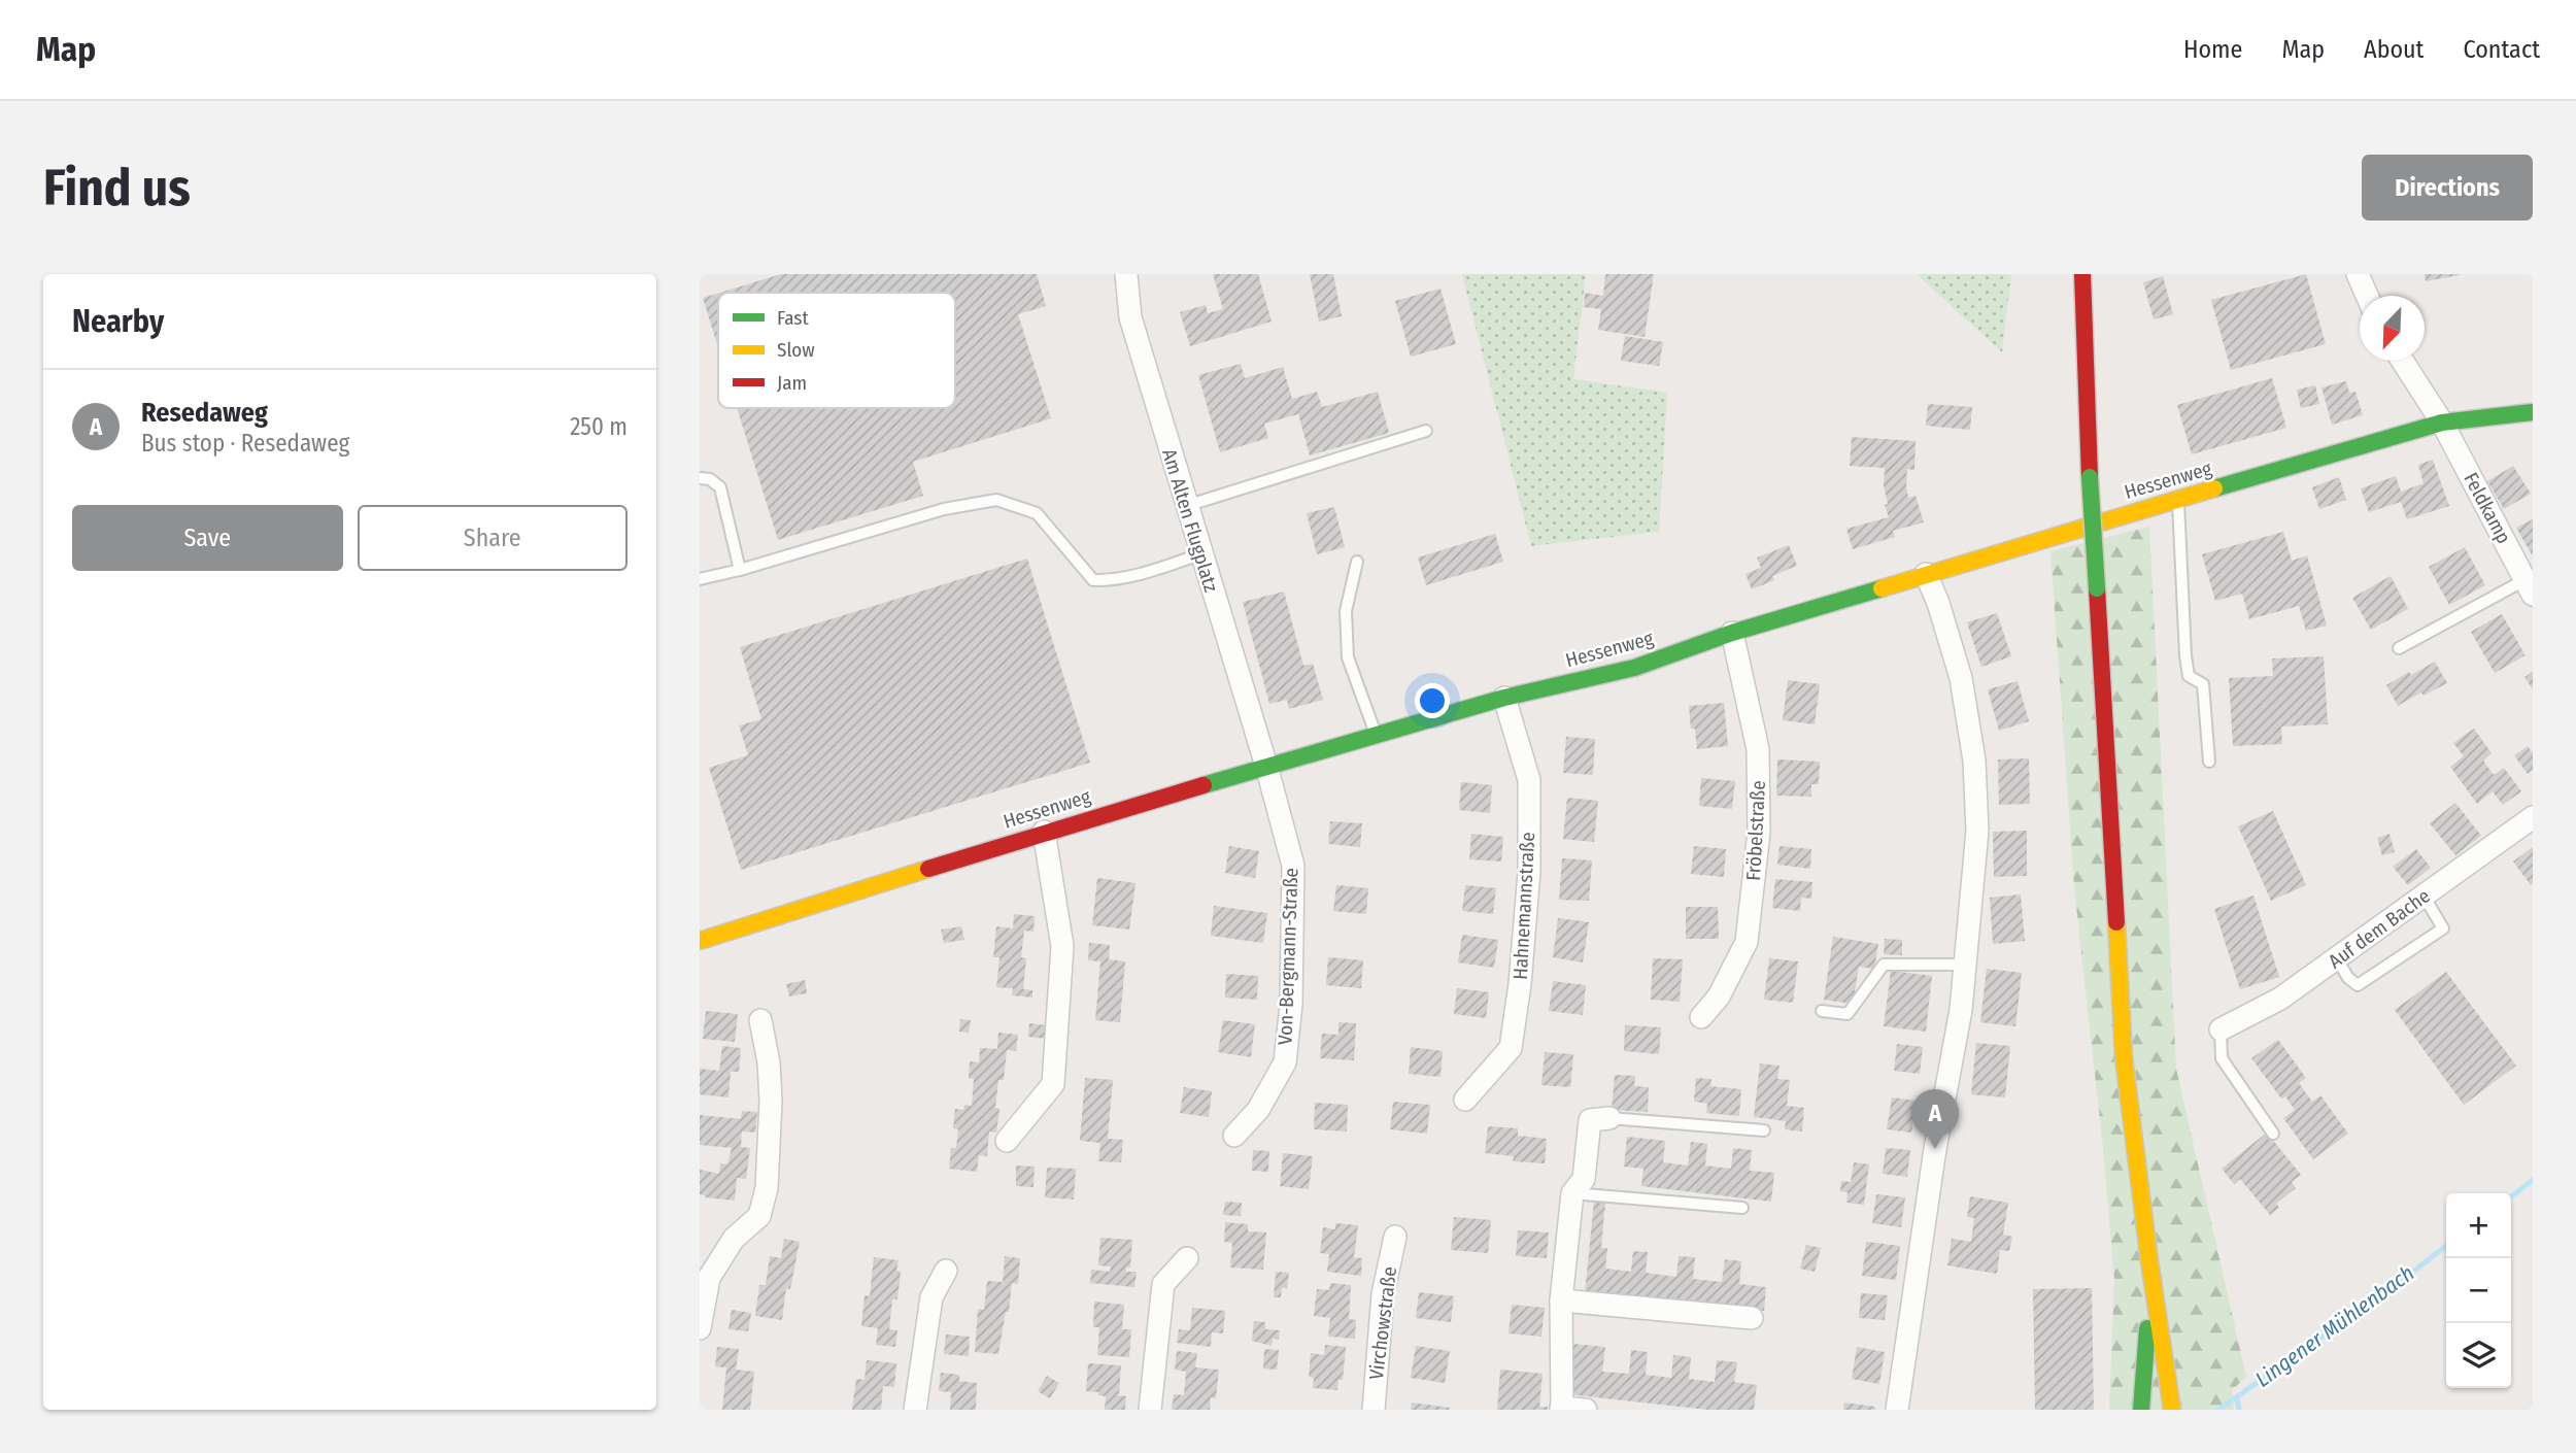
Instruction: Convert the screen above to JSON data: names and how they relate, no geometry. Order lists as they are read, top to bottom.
{
  "streets": {
    "street": [
      "Hessenweg",
      "Feldkamp",
      "Am Alten Flugplatz",
      "Fröbelstraße",
      "Hahnemannstraße",
      "Auf dem Bache",
      "Von-Bergmann-Straße",
      "Virchowstraße"
    ]
  },
  "crossings": [
    ["Hessenweg", "Feldkamp"],
    ["Hessenweg", "Am Alten Flugplatz"],
    ["Hessenweg", "Fröbelstraße"],
    ["Hessenweg", "Hahnemannstraße"],
    ["Hessenweg", "Von-Bergmann-Straße"],
    ["Am Alten Flugplatz", "Von-Bergmann-Straße"]
  ],
  "water": ["Lingener Mühlenbach"],
  "legend": ["Fast", "Slow", "Jam"],
  "north": "bottom left",
  "page": {
    "header": "Map",
    "nav": [
      "Home",
      "Map",
      "About",
      "Contact"
    ],
    "buttons": [
      "Directions",
      ["Save", "Share"]
    ],
    "title": "Find us",
    "heading": "Nearby",
    "list": [
      {
        "mark": "A",
        "name": "Resedaweg",
        "note": "Bus stop · Resedaweg",
        "value": "250 m"
      }
    ],
    "pins": "A",
    "map_buttons": ["+", "−"]
  }
}
